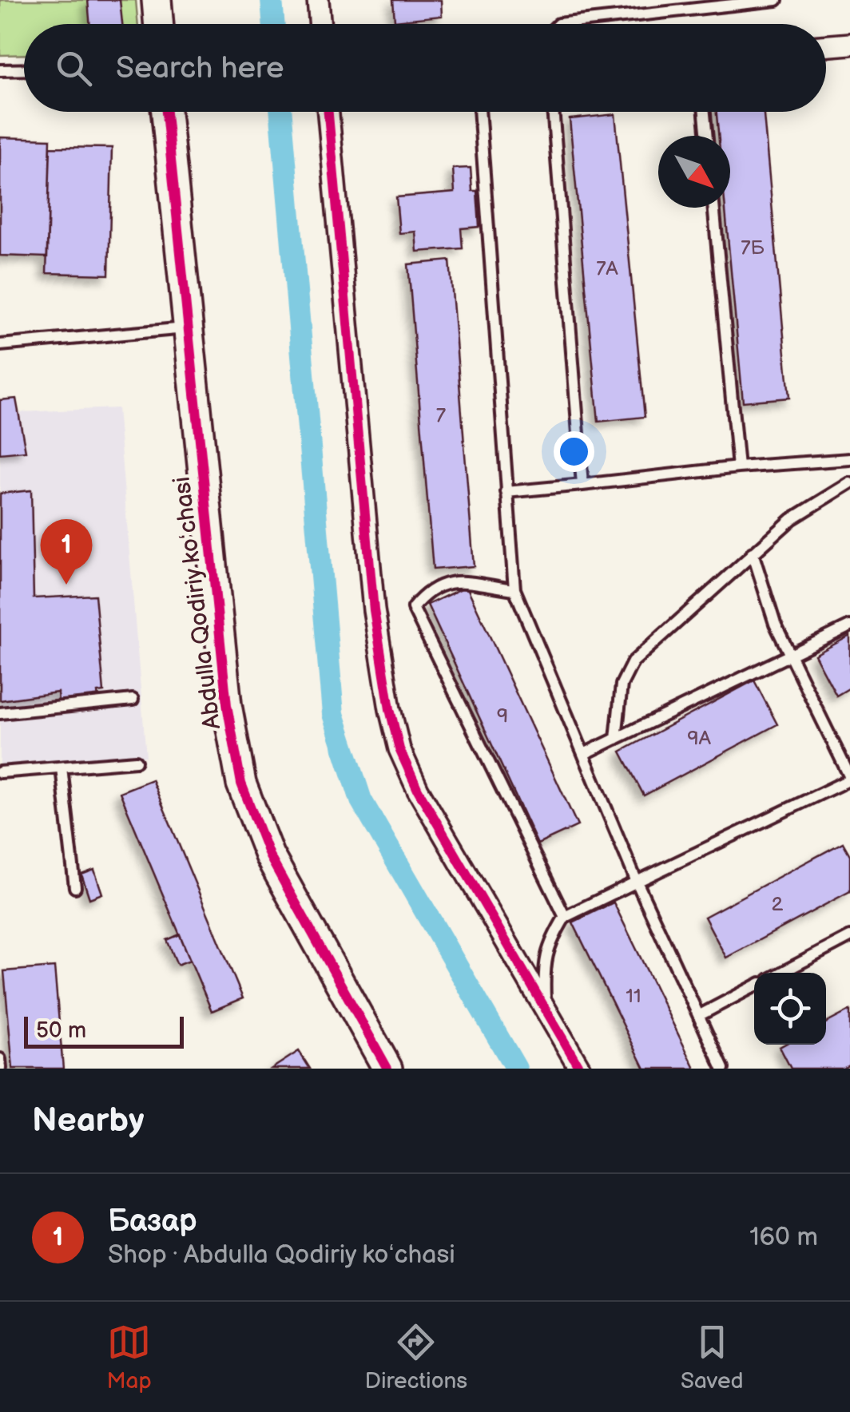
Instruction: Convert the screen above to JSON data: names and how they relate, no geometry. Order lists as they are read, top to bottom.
{
  "streets": {
    "street": ["Abdulla Qodiriy koʻchasi"]
  },
  "house_numbers": [
    "7Б",
    "7А",
    "7",
    "9",
    "9А",
    "2",
    "11"
  ],
  "scale_bar": "50 m",
  "north": "bottom right",
  "page": {
    "search": "Search here",
    "pins": "1",
    "scale": "50 m",
    "heading": "Nearby",
    "list": [
      {
        "mark": "1",
        "name": "Базар",
        "note": "Shop · Abdulla Qodiriy koʻchasi",
        "value": "160 m"
      }
    ],
    "nav": ["Map", "Directions", "Saved"]
  }
}
